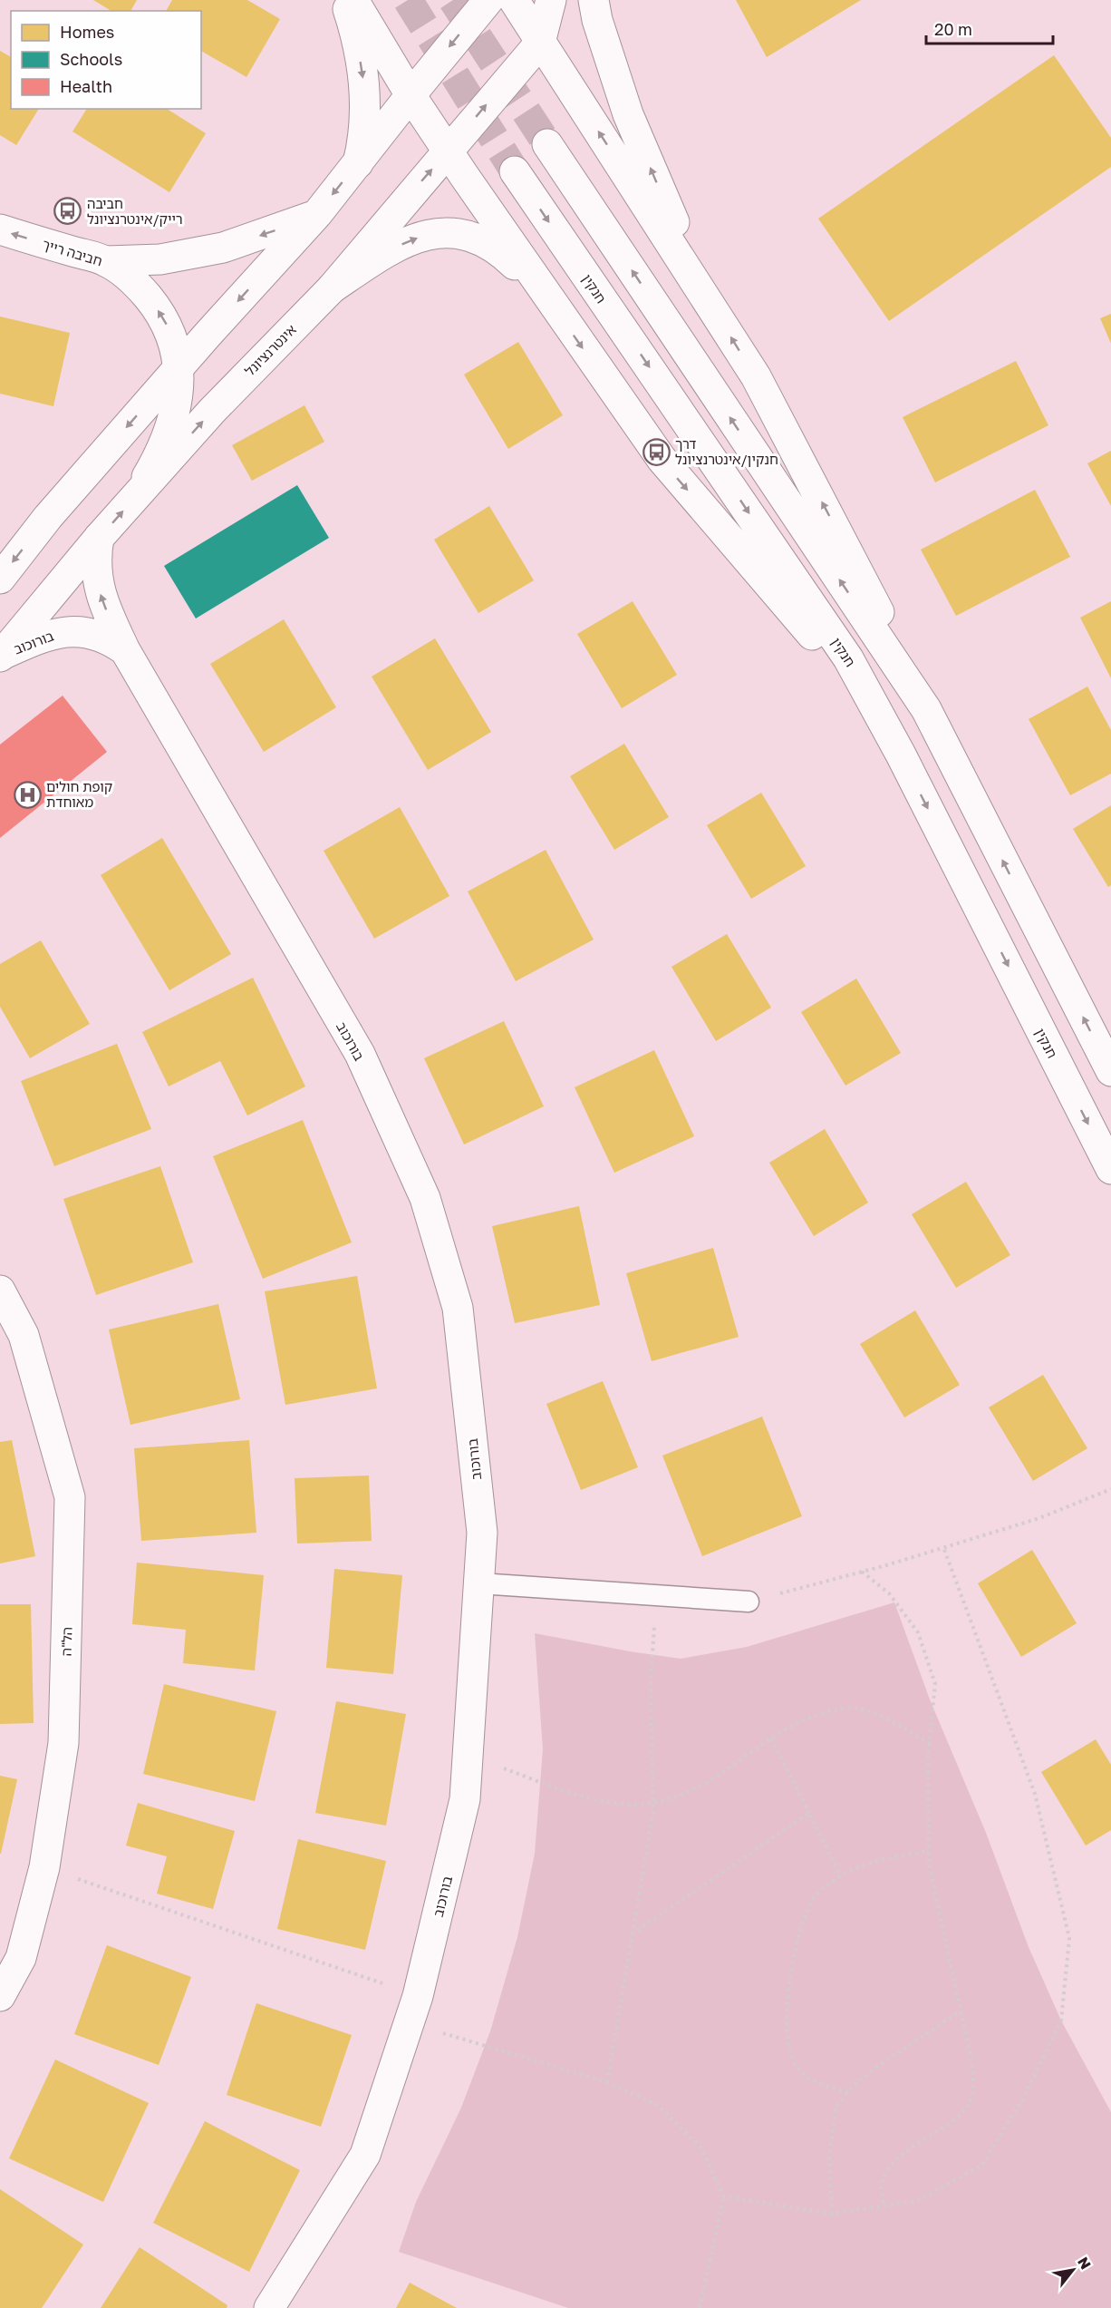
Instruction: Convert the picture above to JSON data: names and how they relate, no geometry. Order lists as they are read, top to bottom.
{
  "streets": {
    "street": [
      "חביבה רייך",
      "חנקין",
      "אינטרנציונל",
      "בורוכוב",
      "הל\"ה"
    ]
  },
  "crossings": [
    ["חביבה רייך", "אינטרנציונל"],
    ["אינטרנציונל", "בורוכוב"]
  ],
  "one_way": ["חביבה רייך"],
  "places": {
    "bus stop": ["חביבה רייק/אינטרנציונל", "דרך חנקין/אינטרנציונל"],
    "hospital": ["קופת חולים מאוחדת"]
  },
  "legend": ["Homes", "Schools", "Health"],
  "scale_bar": "20 m",
  "north": "top right"
}
